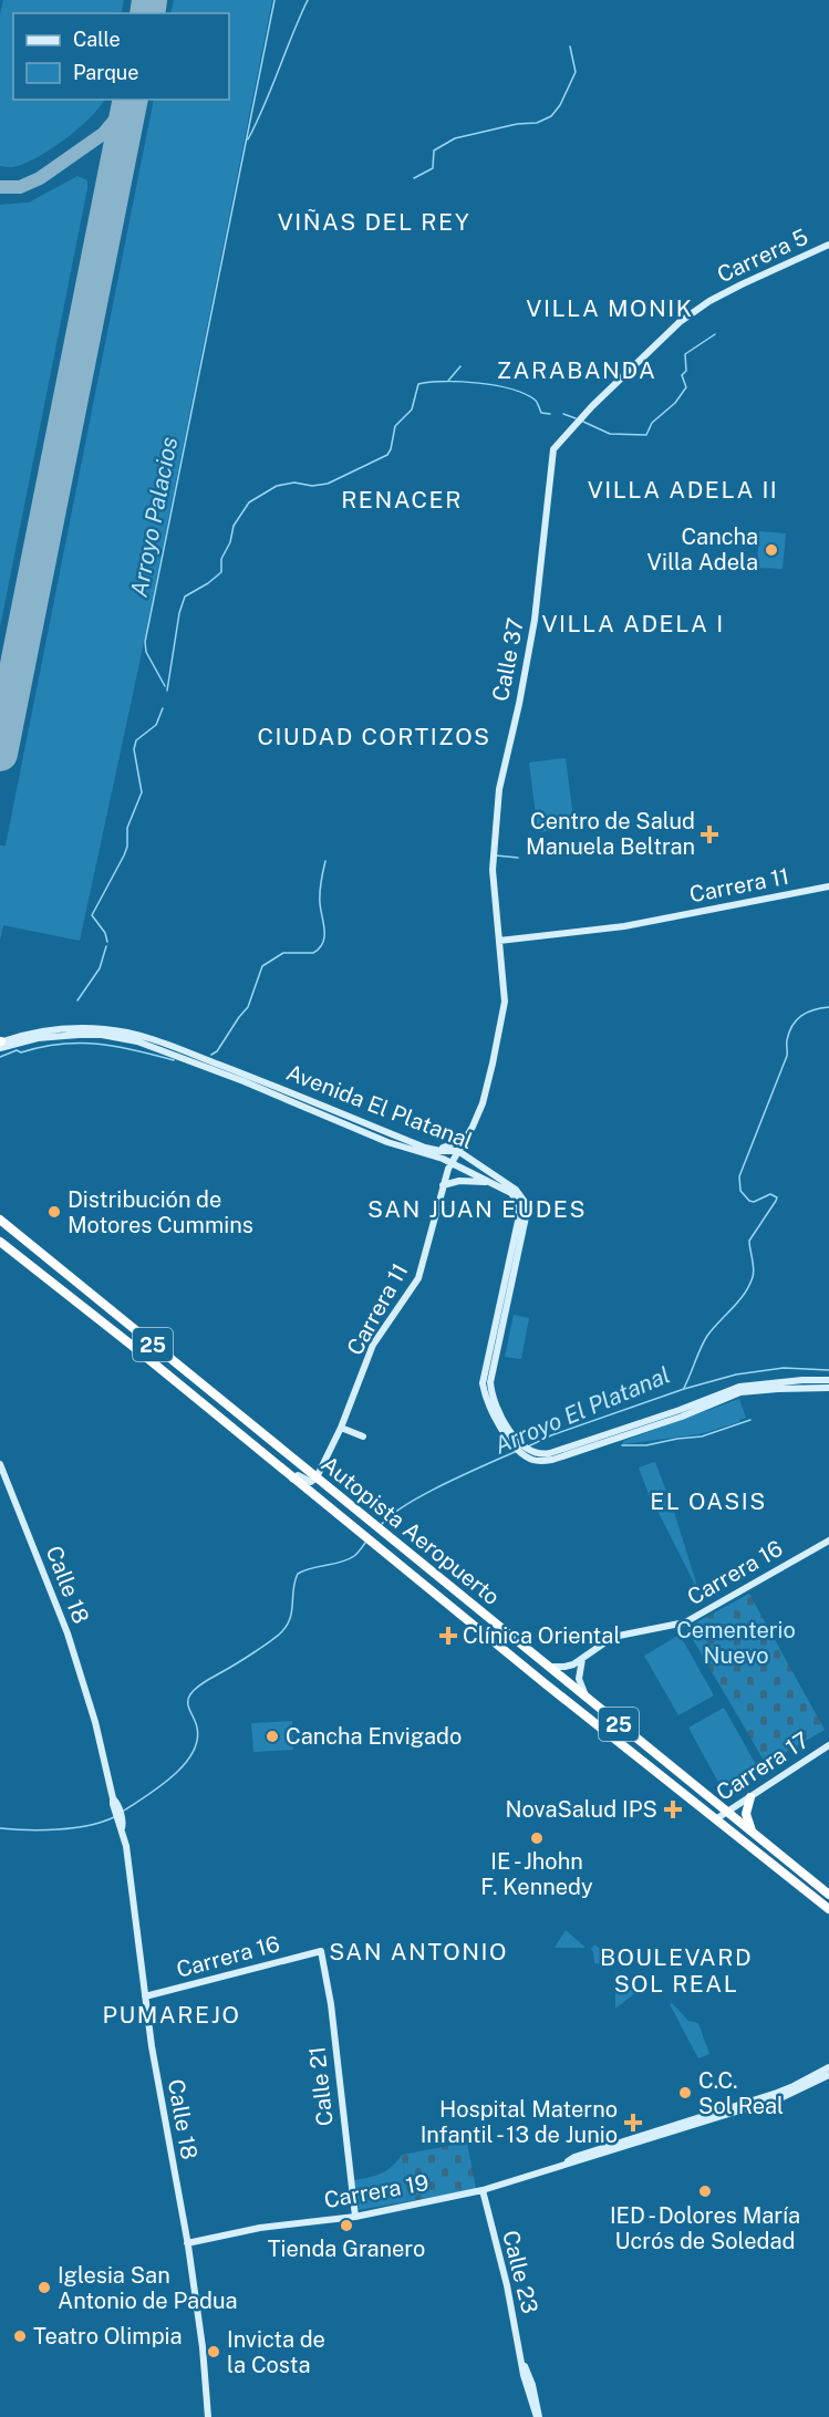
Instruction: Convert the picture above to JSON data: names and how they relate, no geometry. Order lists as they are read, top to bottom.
{
  "streets": {
    "highway": ["25", "Autopista Aeropuerto"],
    "main road": [
      "Carrera 5",
      "Calle 37",
      "Carrera 11",
      "Avenida El Platanal",
      "Carrera 16",
      "Calle 18",
      "Carrera 17",
      "Calle 21",
      "Carrera 19",
      "Calle 23"
    ]
  },
  "crossings": [
    ["Carrera 5", "Calle 37"],
    ["Calle 37", "Carrera 11"],
    ["Calle 37", "Avenida El Platanal"],
    ["Carrera 11", "Avenida El Platanal"],
    ["Carrera 11", "Autopista Aeropuerto"],
    ["Autopista Aeropuerto", "Carrera 16"],
    ["Autopista Aeropuerto", "Carrera 17"],
    ["Carrera 16", "Calle 18"],
    ["Carrera 16", "Calle 21"],
    ["Calle 18", "Carrera 19"],
    ["Calle 21", "Carrera 19"],
    ["Carrera 19", "Calle 23"]
  ],
  "districts": [
    "VIÑAS DEL REY",
    "VILLA MONIK",
    "ZARABANDA",
    "VILLA ADELA II",
    "RENACER",
    "VILLA ADELA I",
    "CIUDAD CORTIZOS",
    "SAN JUAN EUDES",
    "EL OASIS",
    "SAN ANTONIO",
    "BOULEVARD SOL REAL",
    "PUMAREJO"
  ],
  "water": ["Arroyo Palacios", "Arroyo El Platanal"],
  "parks": ["Cementerio Nuevo"],
  "places": {
    "other": [
      "Cancha Villa Adela",
      "Distribución de Motores Cummins",
      "Cancha Envigado",
      "IE - Jhohn F. Kennedy",
      "C.C. Sol Real",
      "IED - Dolores María Ucrós de Soledad",
      "Tienda Granero",
      "Iglesia San Antonio de Padua",
      "Teatro Olimpia",
      "Invicta de la Costa"
    ],
    "health": [
      "Centro de Salud Manuela Beltran",
      "Clínica Oriental",
      "NovaSalud IPS",
      "Hospital Materno Infantil - 13 de Junio"
    ]
  },
  "legend": ["Calle", "Parque"]
}
